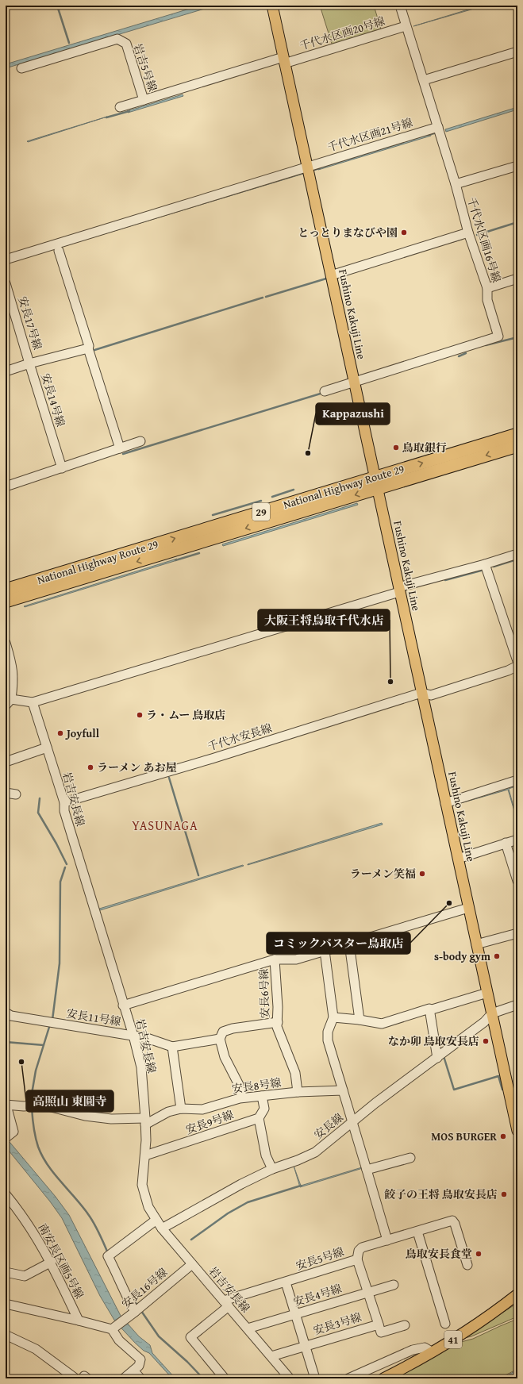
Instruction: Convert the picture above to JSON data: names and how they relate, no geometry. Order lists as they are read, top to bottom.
{
  "streets": {
    "highway": ["National Highway Route 29", "29"],
    "main road": ["Fushino Kakuji Line", "41"],
    "street": [
      "千代水区画20号線",
      "岩吉5号線",
      "千代水区画21号線",
      "千代水区画16号線",
      "安長17号線",
      "安長14号線",
      "千代水安長線",
      "岩吉安長線",
      "安長6号線",
      "安長11号線",
      "安長8号線",
      "安長9号線",
      "安長線",
      "安長5号線",
      "南安長区画5号線",
      "安長16号線",
      "安長4号線",
      "安長3号線"
    ]
  },
  "crossings": [
    ["千代水区画20号線", "岩吉5号線"],
    ["千代水区画20号線", "千代水区画16号線"],
    ["千代水区画20号線", "Fushino Kakuji Line"],
    ["岩吉5号線", "Fushino Kakuji Line"],
    ["千代水区画21号線", "千代水区画16号線"],
    ["千代水区画21号線", "Fushino Kakuji Line"],
    ["千代水区画16号線", "Fushino Kakuji Line"],
    ["Fushino Kakuji Line", "National Highway Route 29"],
    ["Fushino Kakuji Line", "千代水安長線"],
    ["Fushino Kakuji Line", "安長6号線"],
    ["Fushino Kakuji Line", "安長線"],
    ["安長17号線", "安長14号線"],
    ["千代水安長線", "岩吉安長線"],
    ["岩吉安長線", "安長11号線"],
    ["岩吉安長線", "安長8号線"],
    ["岩吉安長線", "安長9号線"],
    ["岩吉安長線", "安長線"],
    ["岩吉安長線", "安長5号線"],
    ["岩吉安長線", "安長16号線"],
    ["岩吉安長線", "安長4号線"],
    ["岩吉安長線", "安長3号線"],
    ["安長6号線", "安長8号線"],
    ["安長5号線", "安長4号線"],
    ["安長5号線", "安長3号線"]
  ],
  "districts": ["YASUNAGA"],
  "places": [
    "とっとりまなびや園",
    "鳥取銀行",
    "Kappazushi",
    "大阪王将鳥取千代水店",
    "ラ・ムー 鳥取店",
    "Joyfull",
    "ラーメン あお屋",
    "ラーメン笑福",
    "コミックバスター鳥取店",
    "s-body gym",
    "なか卯 鳥取安長店",
    "高照山 東圓寺",
    "MOS BURGER",
    "餃子の王将 鳥取安長店",
    "鳥取安長食堂"
  ]
}
